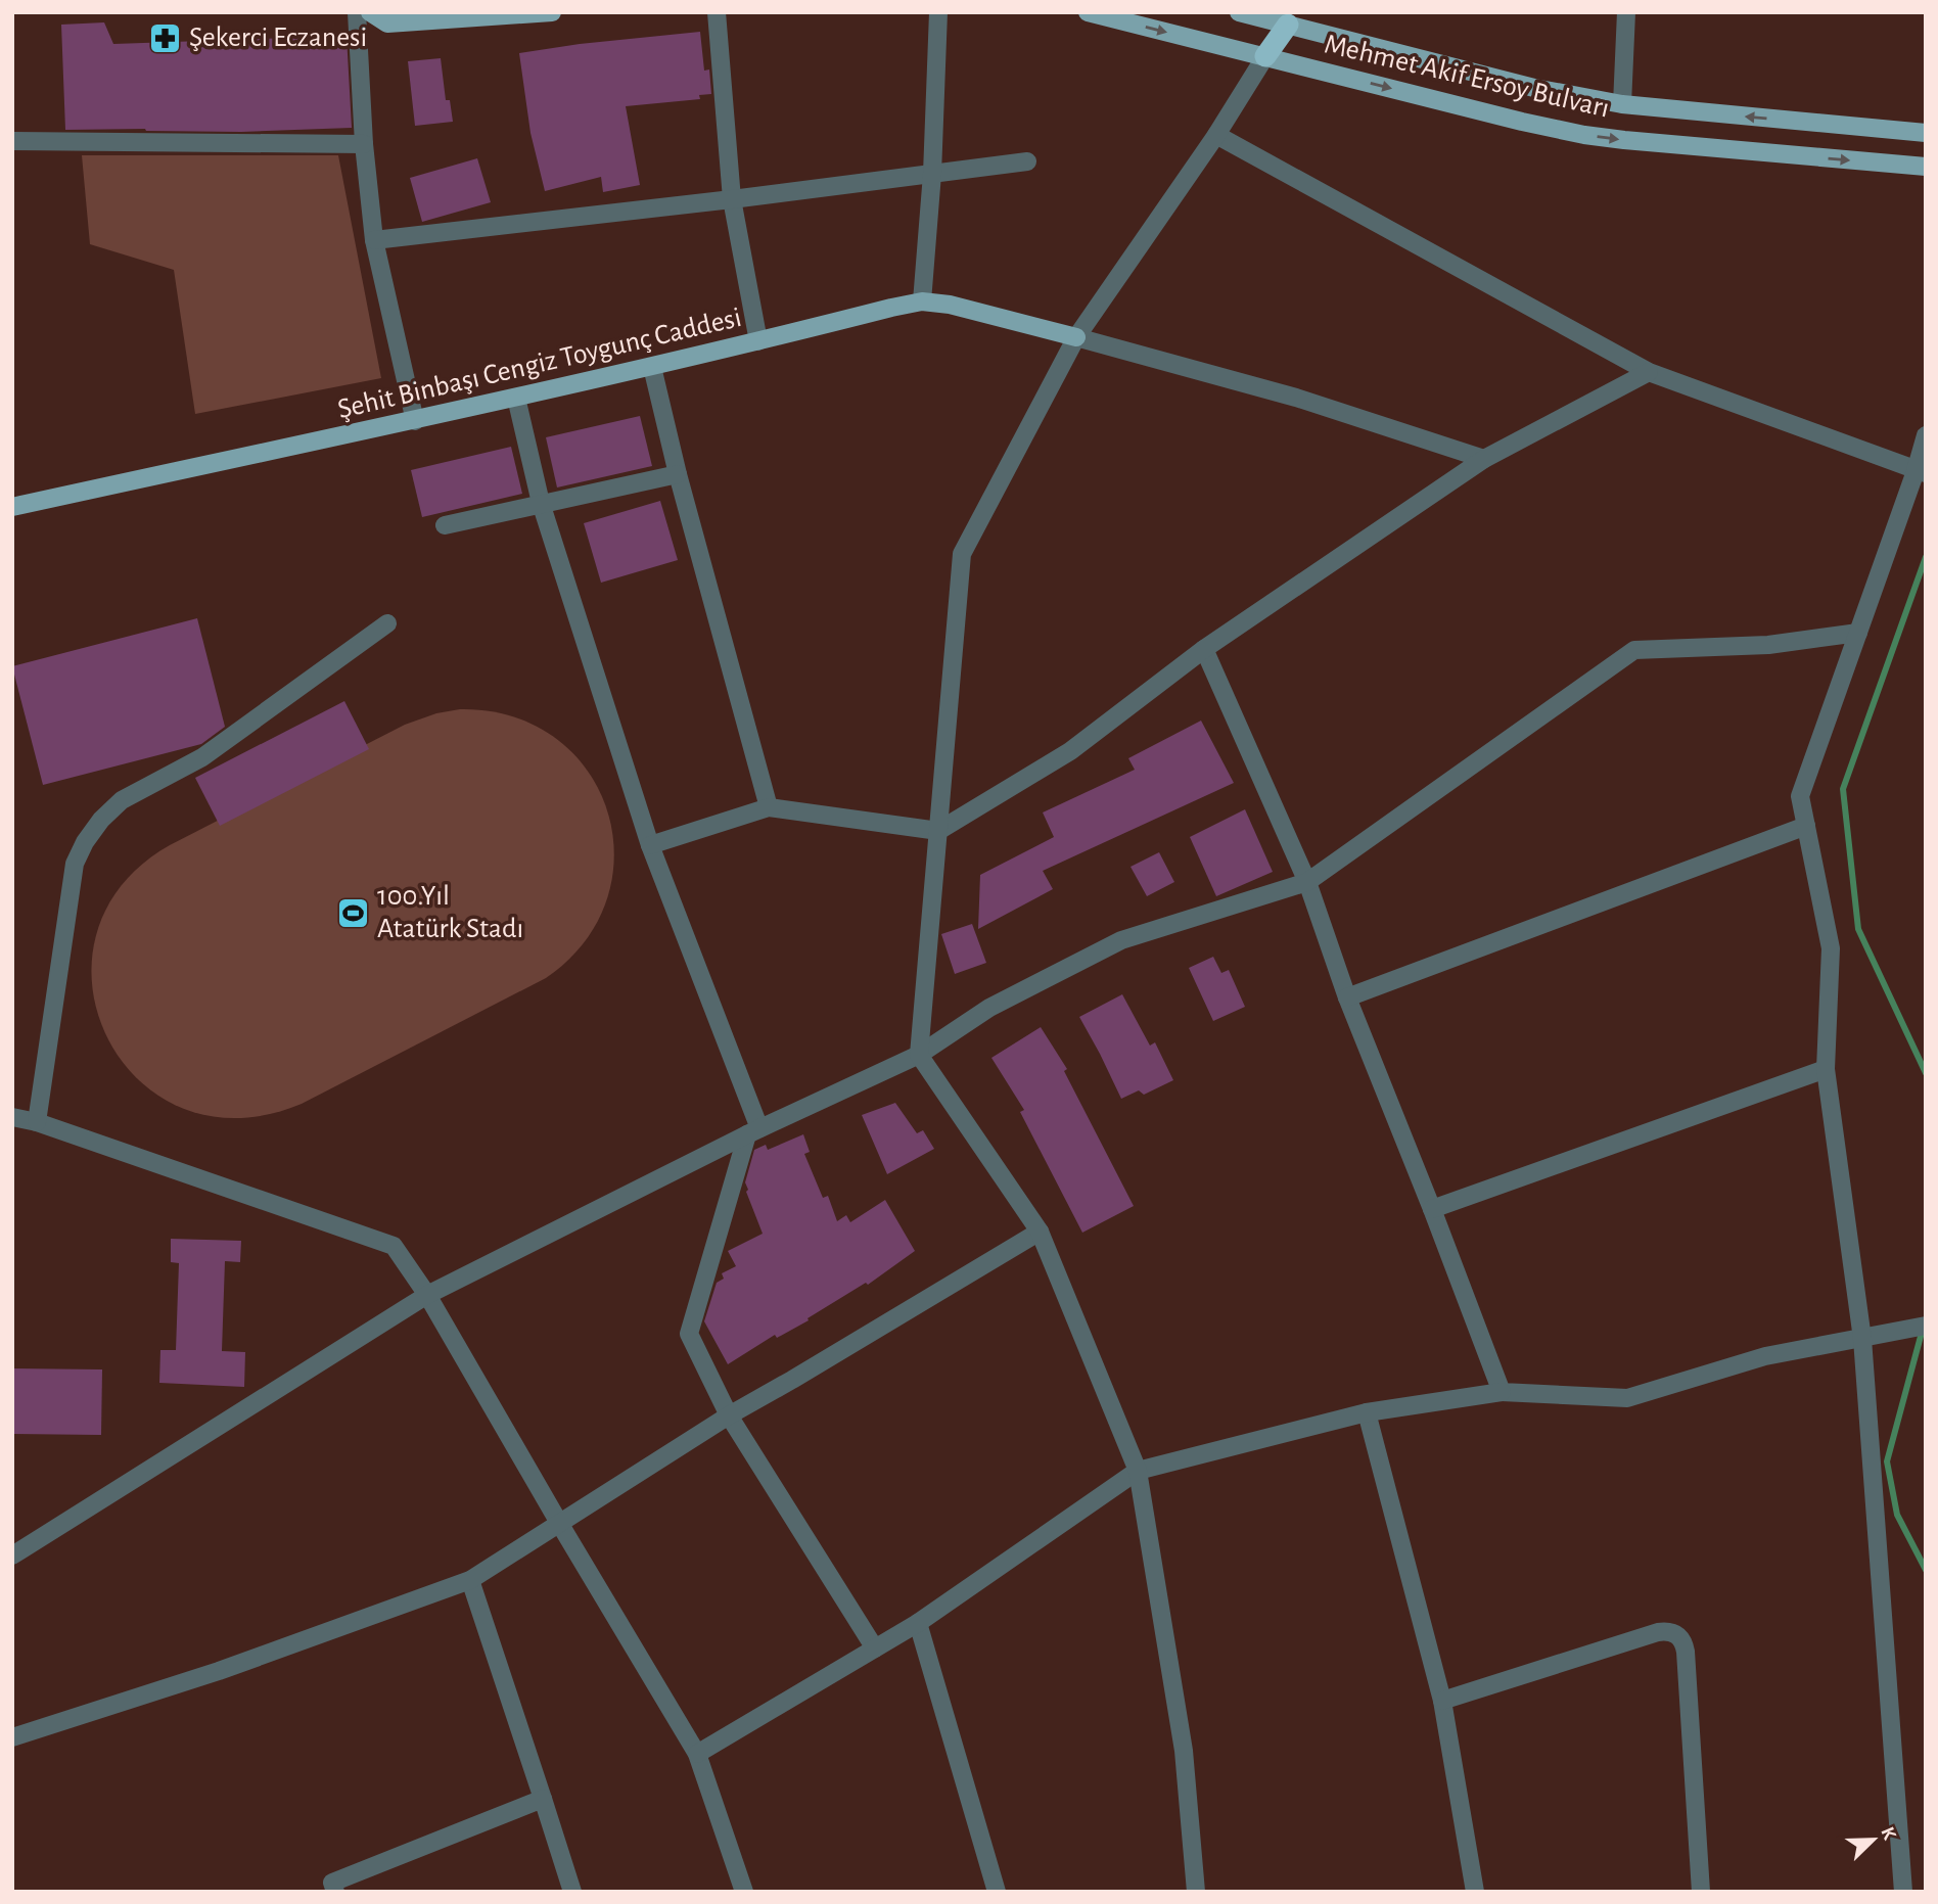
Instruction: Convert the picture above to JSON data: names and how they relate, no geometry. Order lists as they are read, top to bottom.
{
  "streets": {
    "main road": ["Mehmet Akif Ersoy Bulvarı", "Şehit Binbaşı Cengiz Toygunç Caddesi"]
  },
  "places": {
    "pharmacy": ["Şekerci Eczanesi"],
    "sports": ["100.Yıl Atatürk Stadı"]
  },
  "north": "top right"
}
